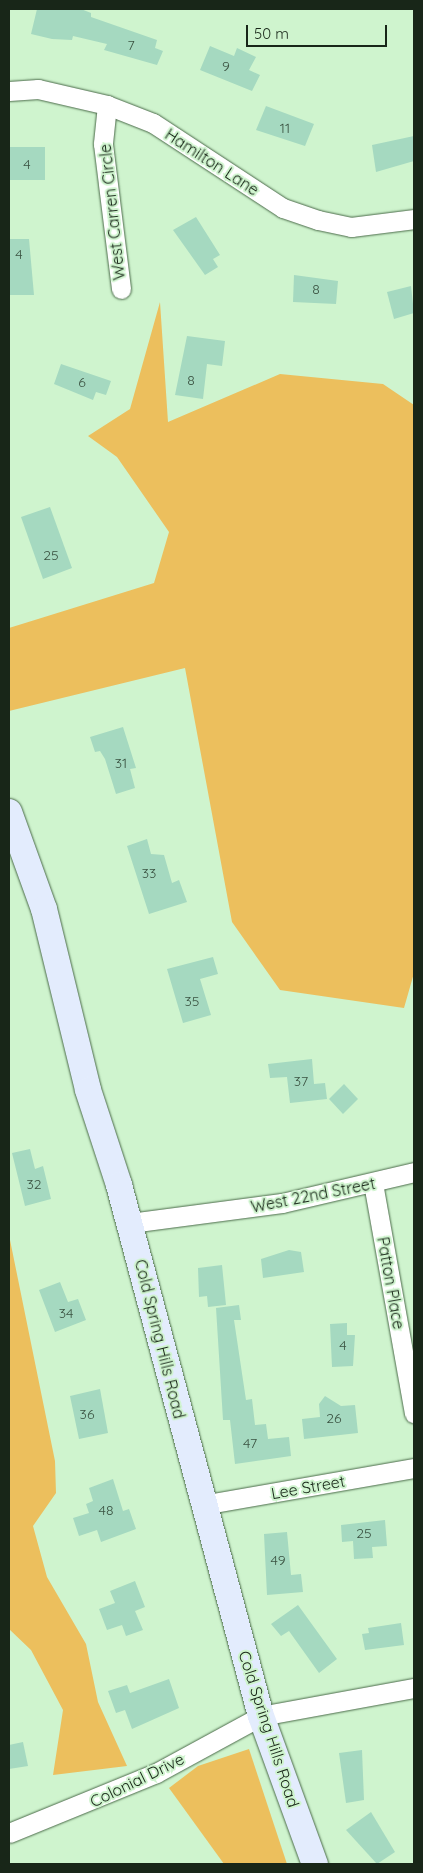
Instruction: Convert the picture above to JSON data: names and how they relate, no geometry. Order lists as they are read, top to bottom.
{
  "streets": {
    "street": [
      "Hamilton Lane",
      "West Carren Circle",
      "West 22nd Street",
      "Patton Place",
      "Cold Spring Hills Road",
      "Lee Street",
      "Colonial Drive"
    ]
  },
  "crossings": [
    ["Hamilton Lane", "West Carren Circle"],
    ["West 22nd Street", "Patton Place"],
    ["West 22nd Street", "Cold Spring Hills Road"],
    ["Cold Spring Hills Road", "Lee Street"],
    ["Cold Spring Hills Road", "Colonial Drive"]
  ],
  "house_numbers": [
    "7",
    "9",
    "11",
    "4",
    "4",
    "8",
    "8",
    "6",
    "25",
    "31",
    "33",
    "35",
    "37",
    "32",
    "34",
    "4",
    "36",
    "26",
    "47",
    "48",
    "25",
    "49"
  ],
  "scale_bar": "50 m"
}
